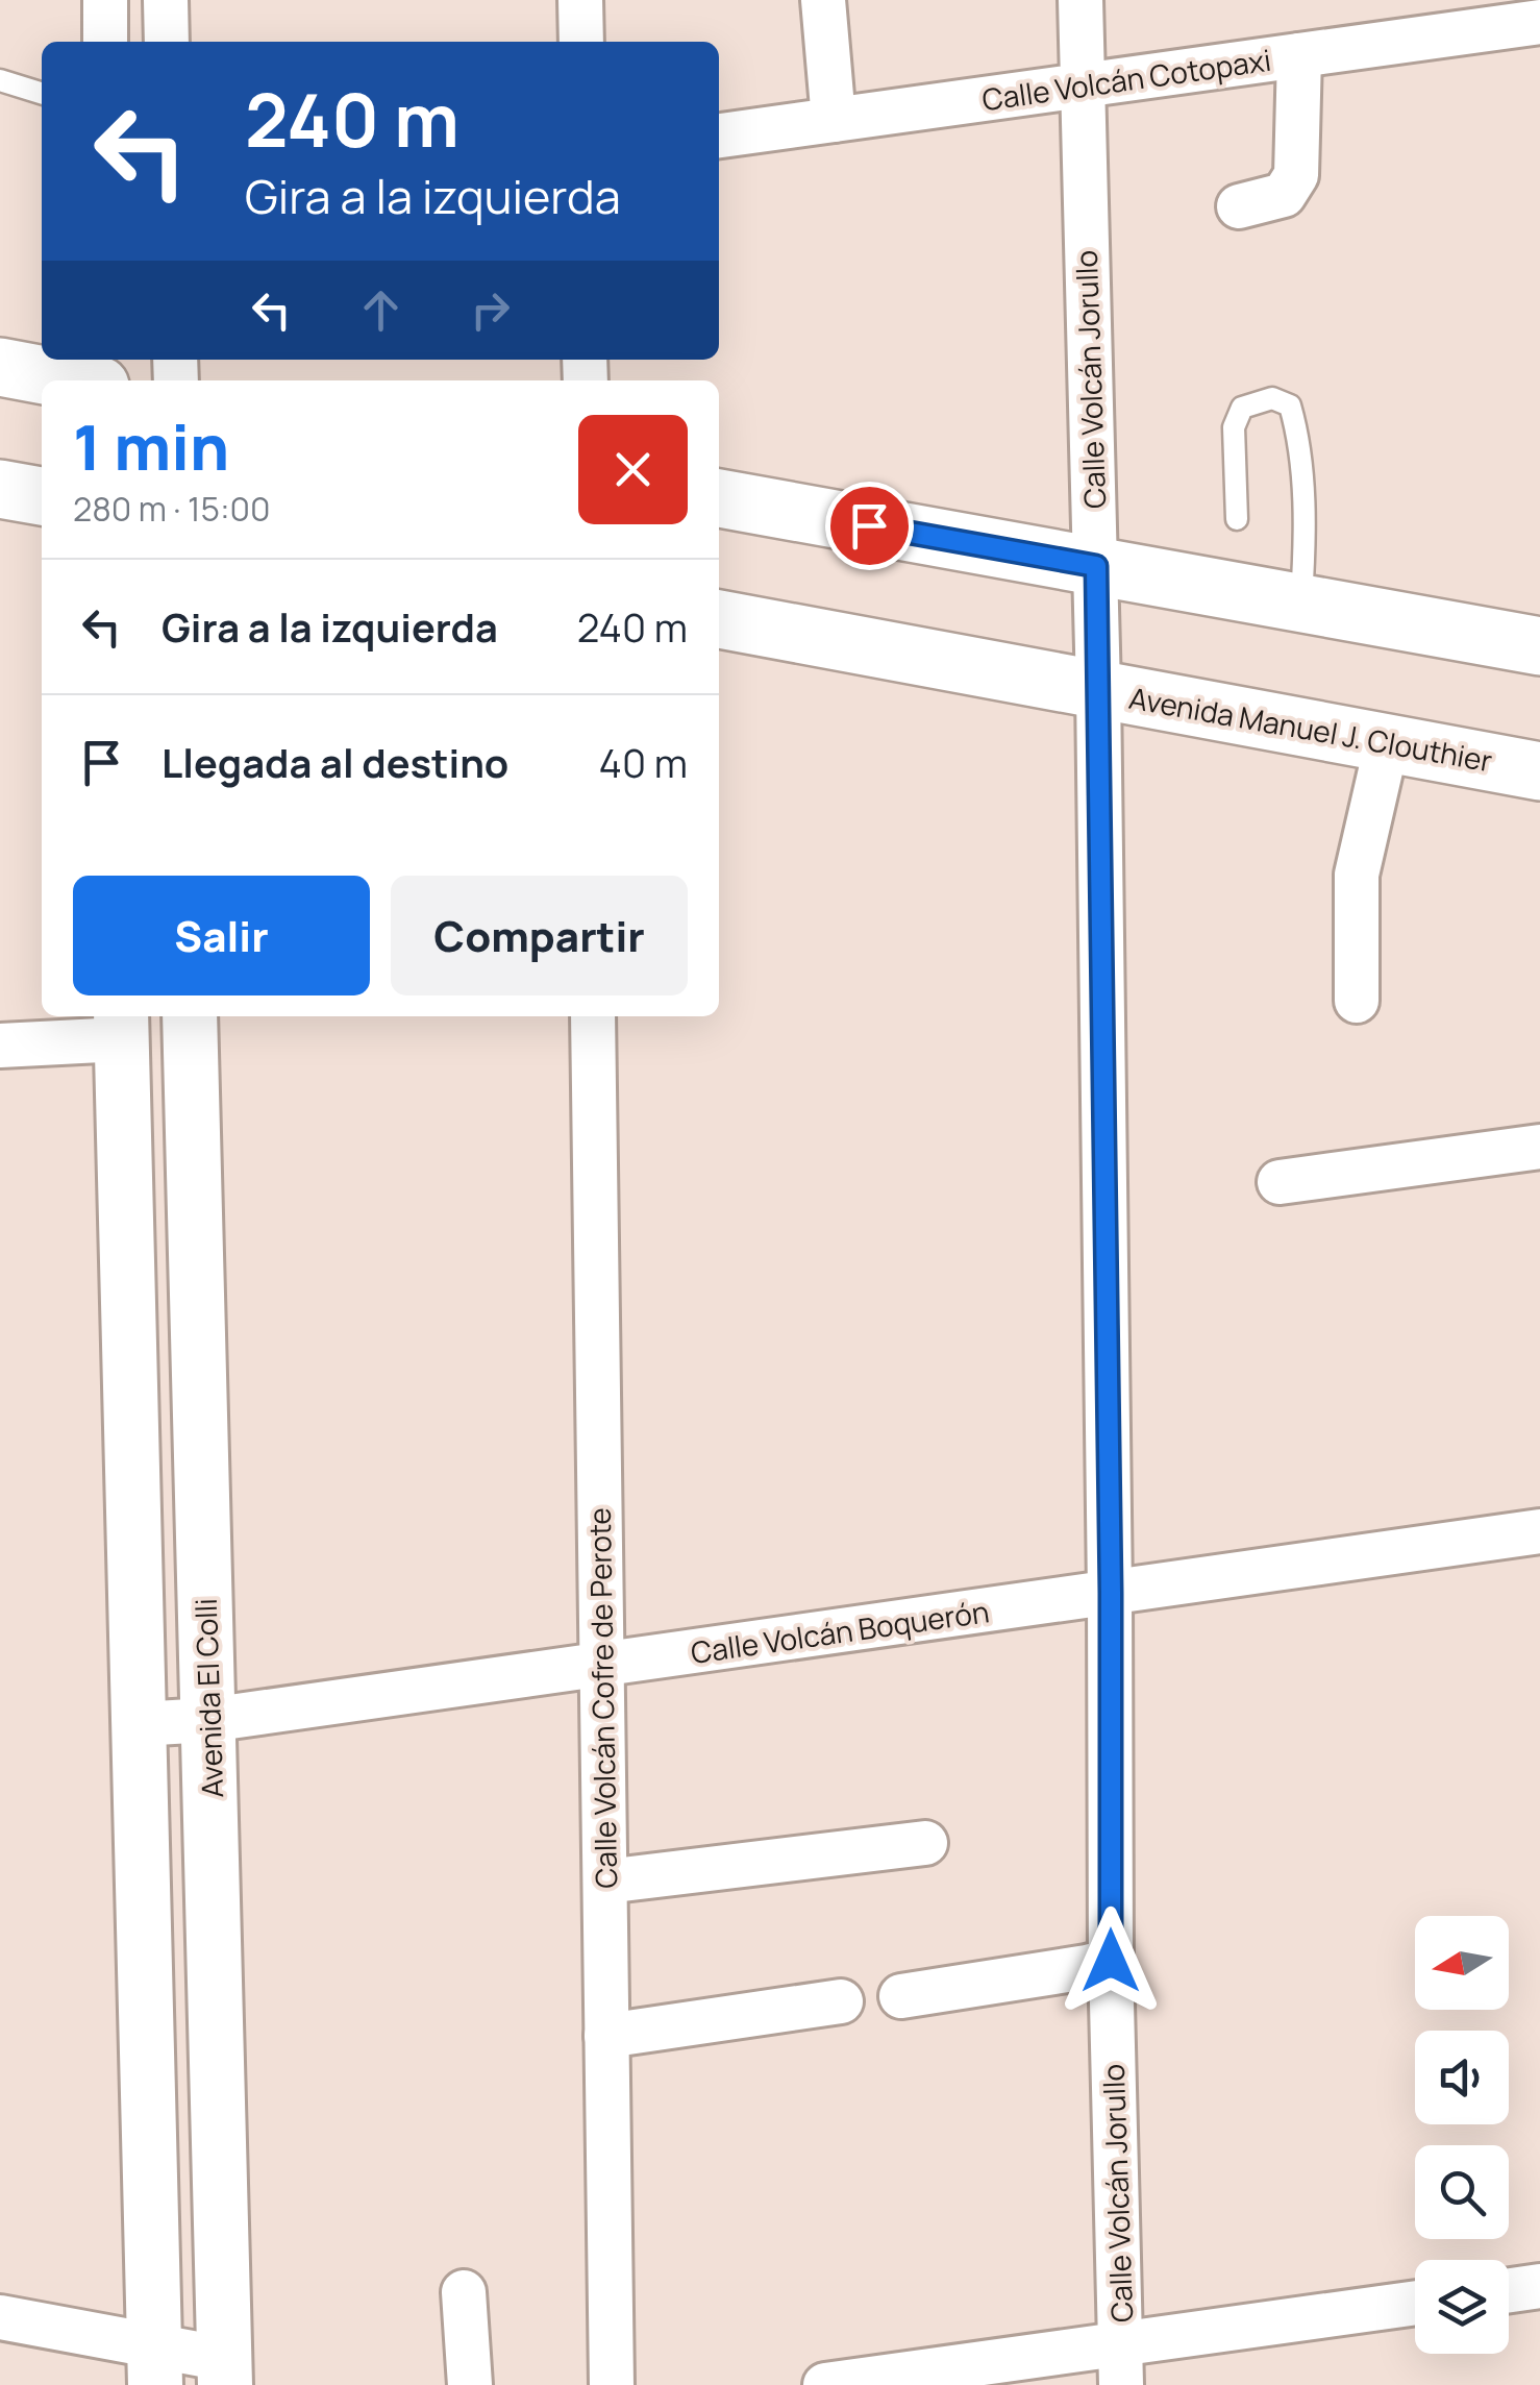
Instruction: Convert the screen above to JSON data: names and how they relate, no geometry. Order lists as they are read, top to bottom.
{
  "streets": {
    "main road": ["Avenida Manuel J. Clouthier"],
    "street": [
      "Calle Volcán Cotopaxi",
      "Calle Volcán Jorullo",
      "Calle Volcán Boquerón",
      "Avenida El Colli",
      "Calle Volcán Cofre de Perote"
    ]
  },
  "crossings": [
    ["Calle Volcán Cotopaxi", "Calle Volcán Jorullo"],
    ["Calle Volcán Jorullo", "Avenida Manuel J. Clouthier"],
    ["Calle Volcán Jorullo", "Calle Volcán Boquerón"],
    ["Calle Volcán Boquerón", "Avenida El Colli"],
    ["Calle Volcán Boquerón", "Calle Volcán Cofre de Perote"]
  ],
  "north": "left",
  "page": {
    "turn": ["240 m", "Gira a la izquierda"],
    "heading": ["1 min", "280 m · 15:00"],
    "list": [
      {
        "name": "Gira a la izquierda",
        "value": "240 m"
      },
      {
        "name": "Llegada al destino",
        "value": "40 m"
      }
    ],
    "buttons": ["Salir", "Compartir"]
  }
}
